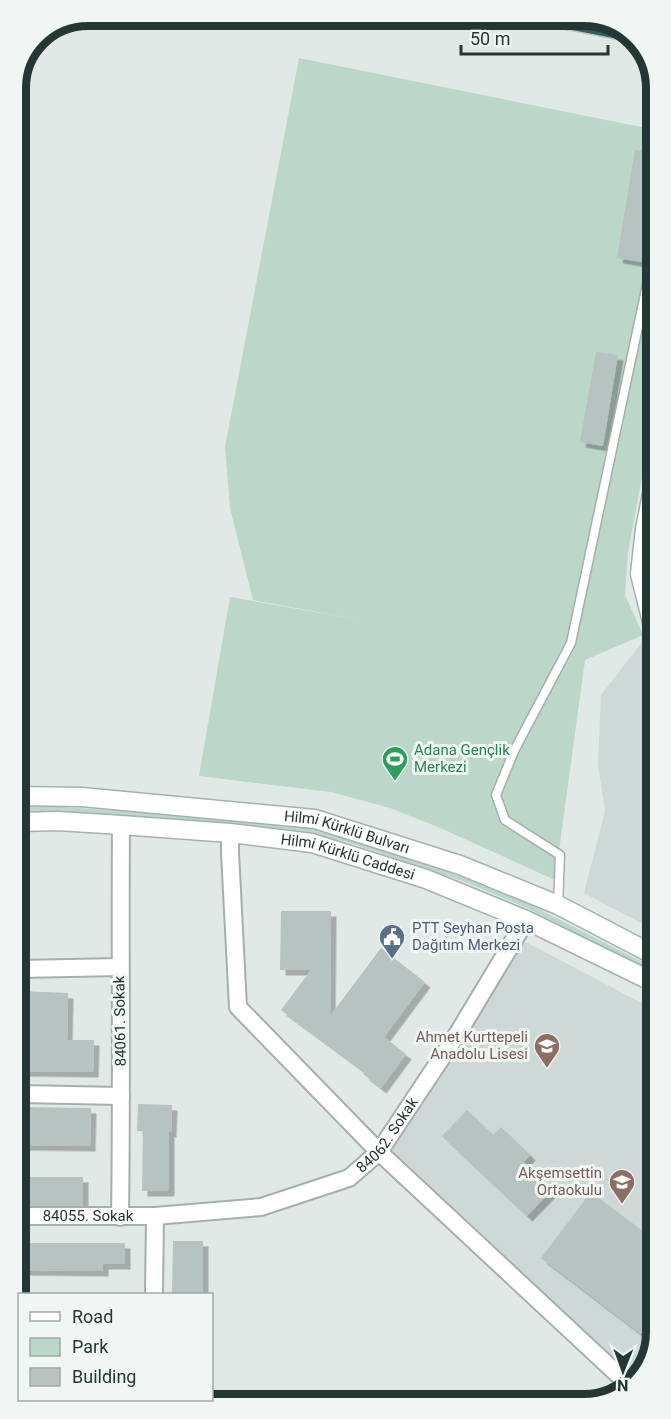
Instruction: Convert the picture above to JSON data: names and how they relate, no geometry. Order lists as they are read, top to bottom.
{
  "streets": {
    "main road": ["Hilmi Kürklü Bulvarı", "Hilmi Kürklü Caddesi"],
    "street": ["84061. Sokak", "84062. Sokak", "84055. Sokak"]
  },
  "crossings": [
    ["Hilmi Kürklü Caddesi", "84061. Sokak"],
    ["Hilmi Kürklü Caddesi", "84062. Sokak"],
    ["84061. Sokak", "84055. Sokak"],
    ["84062. Sokak", "84055. Sokak"]
  ],
  "places": {
    "sports": ["Adana Gençlik Merkezi"],
    "public building": ["PTT Seyhan Posta Dağıtım Merkezi"],
    "school or university": ["Ahmet Kurttepeli Anadolu Lisesi", "Akşemsettin Ortaokulu"]
  },
  "legend": ["Road", "Park", "Building"],
  "scale_bar": "50 m",
  "north": "bottom"
}
